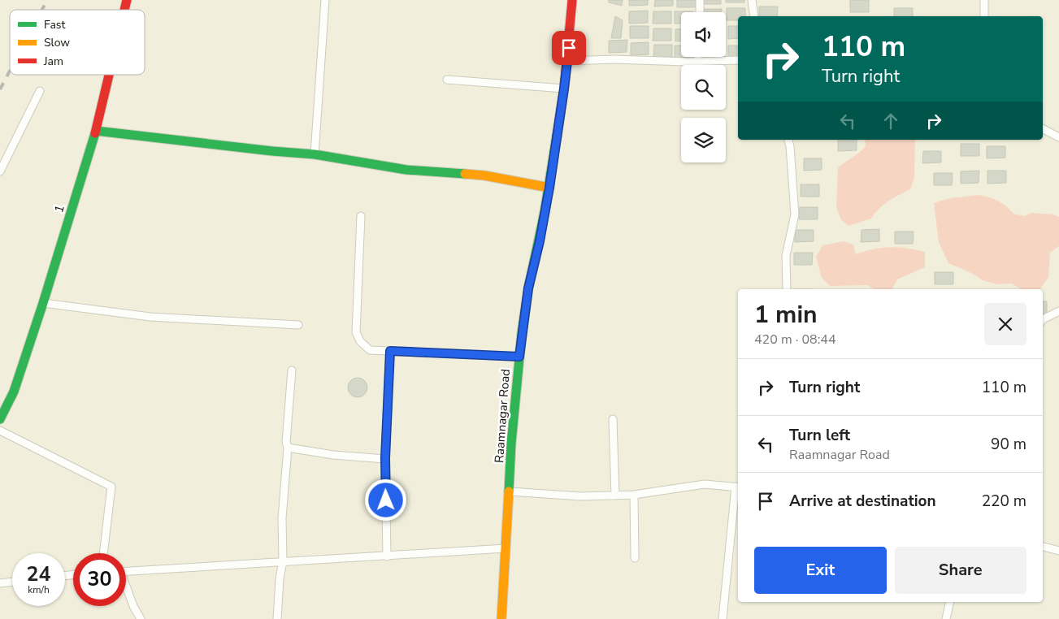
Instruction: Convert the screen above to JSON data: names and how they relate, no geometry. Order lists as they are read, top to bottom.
{
  "streets": {
    "main road": ["1", "Raamnagar Road"]
  },
  "legend": ["Fast", "Slow", "Jam"],
  "page": {
    "turn": ["110 m", "Turn right"],
    "heading": ["1 min", "420 m · 08:44"],
    "list": [
      {
        "name": "Turn right",
        "value": "110 m"
      },
      {
        "name": "Turn left",
        "note": "Raamnagar Road",
        "value": "90 m"
      },
      {
        "name": "Arrive at destination",
        "value": "220 m"
      }
    ],
    "buttons": ["Exit", "Share"],
    "speed": "24 km/h",
    "limit": "30"
  }
}
